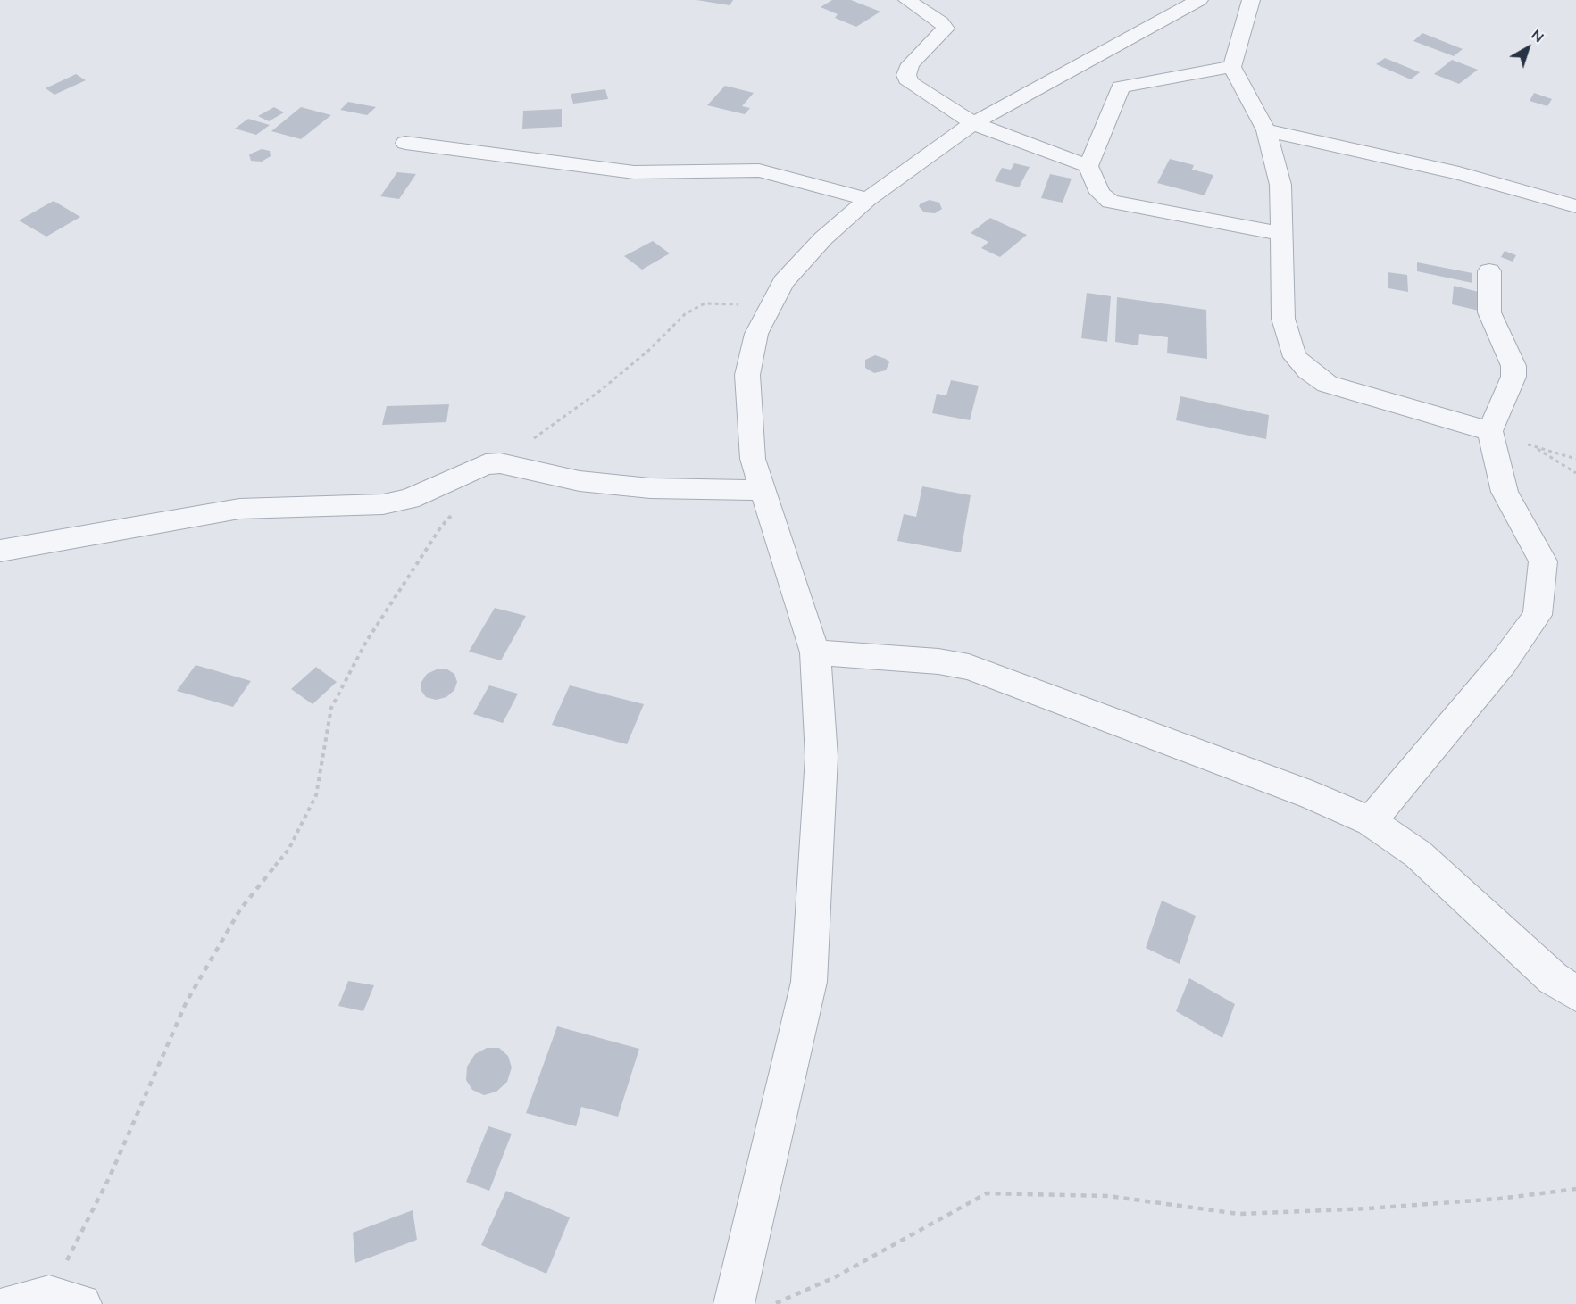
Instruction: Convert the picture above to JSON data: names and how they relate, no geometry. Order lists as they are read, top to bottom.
{
  "north": "top right"
}
